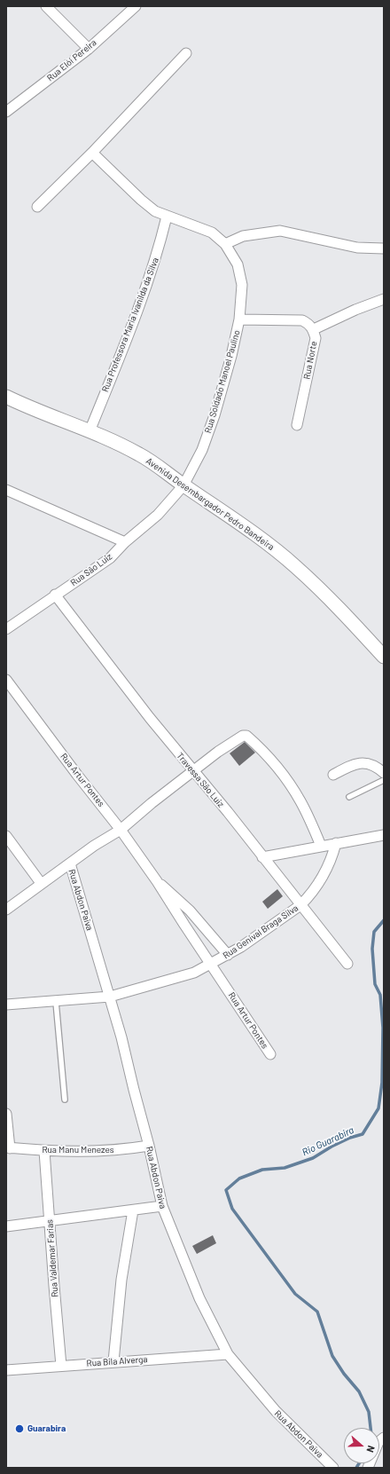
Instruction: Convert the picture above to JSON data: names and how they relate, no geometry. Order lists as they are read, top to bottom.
{
  "streets": {
    "main road": ["Avenida Desembargador Pedro Bandeira"],
    "street": [
      "Rua Elói Pereira",
      "Rua Professora Maria Ivanilda da Silva",
      "Rua Norte",
      "Rua Soldado Manoel Paulino",
      "Rua São Luiz",
      "Rua Artur Pontes",
      "Travessa São Luiz",
      "Rua Abdon Paiva",
      "Rua Genival Braga Silva",
      "Rua Manu Menezes",
      "Rua Valdemar Farias",
      "Rua Bila Alverga"
    ]
  },
  "crossings": [
    ["Rua Professora Maria Ivanilda da Silva", "Rua Soldado Manoel Paulino"],
    ["Rua Professora Maria Ivanilda da Silva", "Avenida Desembargador Pedro Bandeira"],
    ["Rua Norte", "Rua Soldado Manoel Paulino"],
    ["Rua Soldado Manoel Paulino", "Avenida Desembargador Pedro Bandeira"],
    ["Rua Soldado Manoel Paulino", "Rua São Luiz"],
    ["Avenida Desembargador Pedro Bandeira", "Rua São Luiz"],
    ["Rua São Luiz", "Travessa São Luiz"],
    ["Rua Artur Pontes", "Rua Genival Braga Silva"],
    ["Travessa São Luiz", "Rua Genival Braga Silva"],
    ["Rua Abdon Paiva", "Rua Genival Braga Silva"],
    ["Rua Abdon Paiva", "Rua Manu Menezes"],
    ["Rua Abdon Paiva", "Rua Bila Alverga"],
    ["Rua Manu Menezes", "Rua Valdemar Farias"],
    ["Rua Valdemar Farias", "Rua Bila Alverga"]
  ],
  "water": ["Rio Guarabira"],
  "places": ["Guarabira"],
  "north": "right"
}
